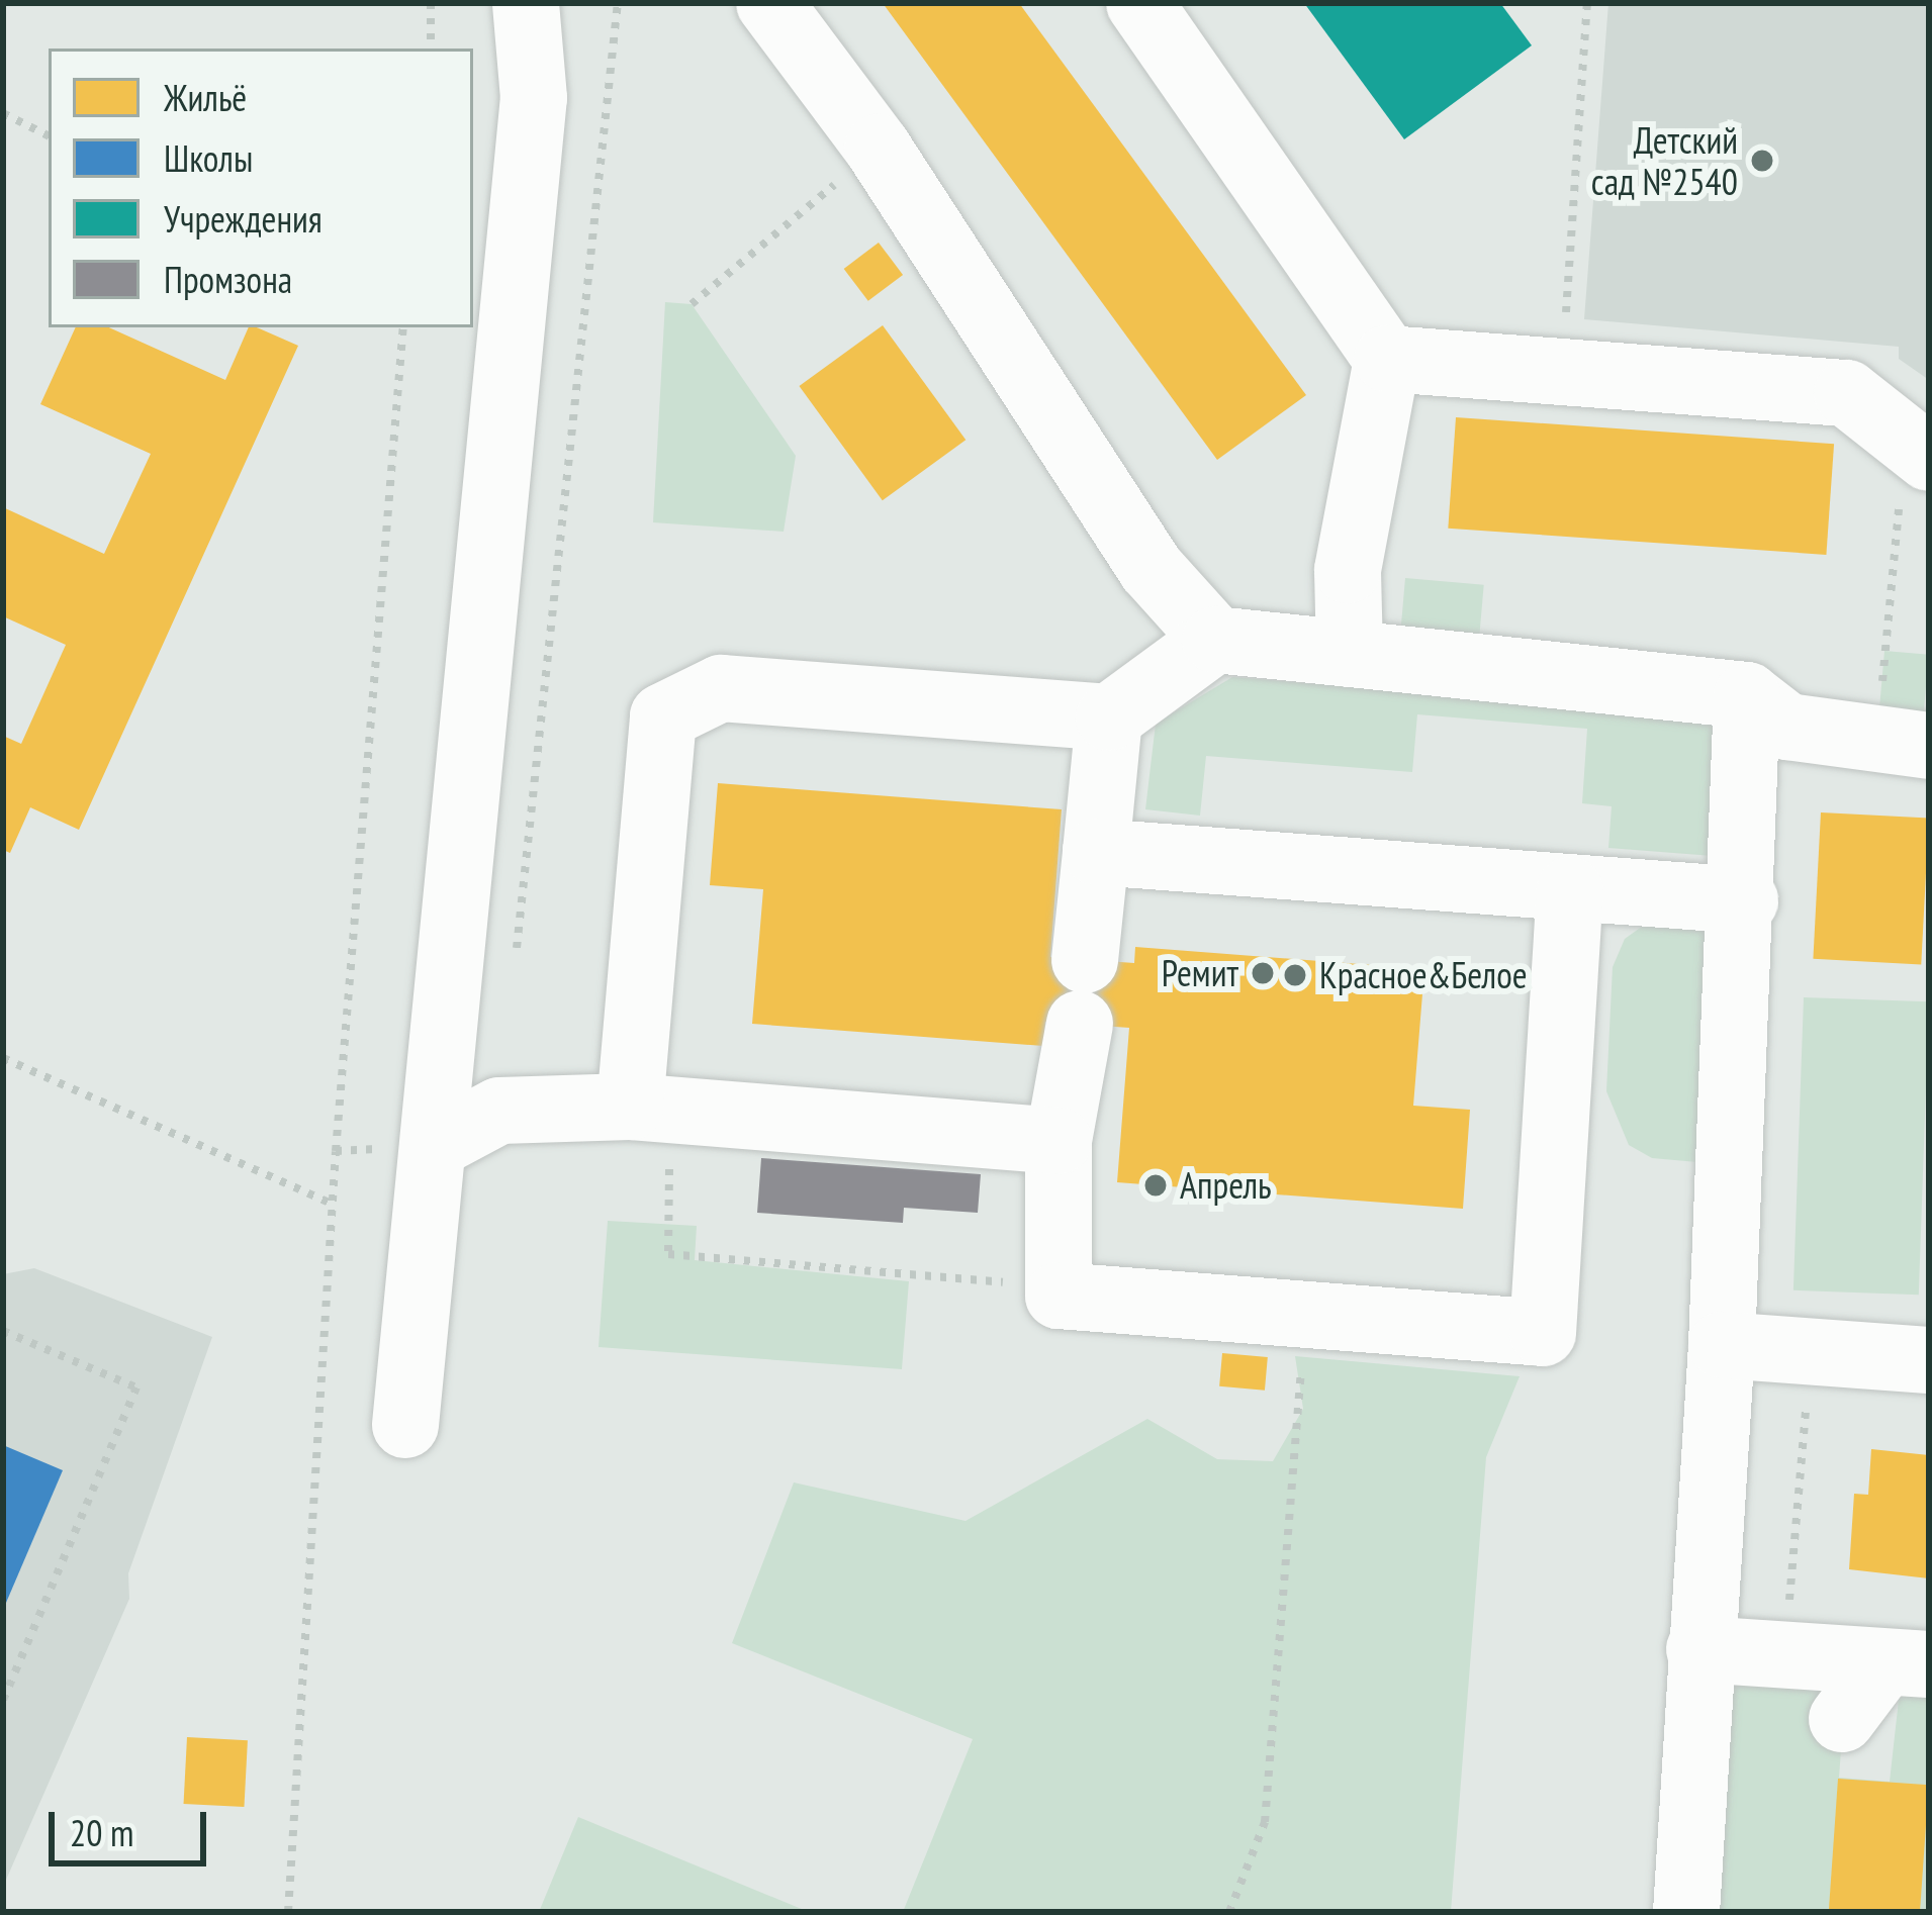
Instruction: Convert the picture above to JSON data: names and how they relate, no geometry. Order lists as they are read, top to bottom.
{
  "places": [
    "Детский сад №2540",
    "Ремит",
    "Красное&Белое",
    "Апрель"
  ],
  "legend": [
    "Жильё",
    "Школы",
    "Учреждения",
    "Промзона"
  ],
  "scale_bar": "20 m"
}
